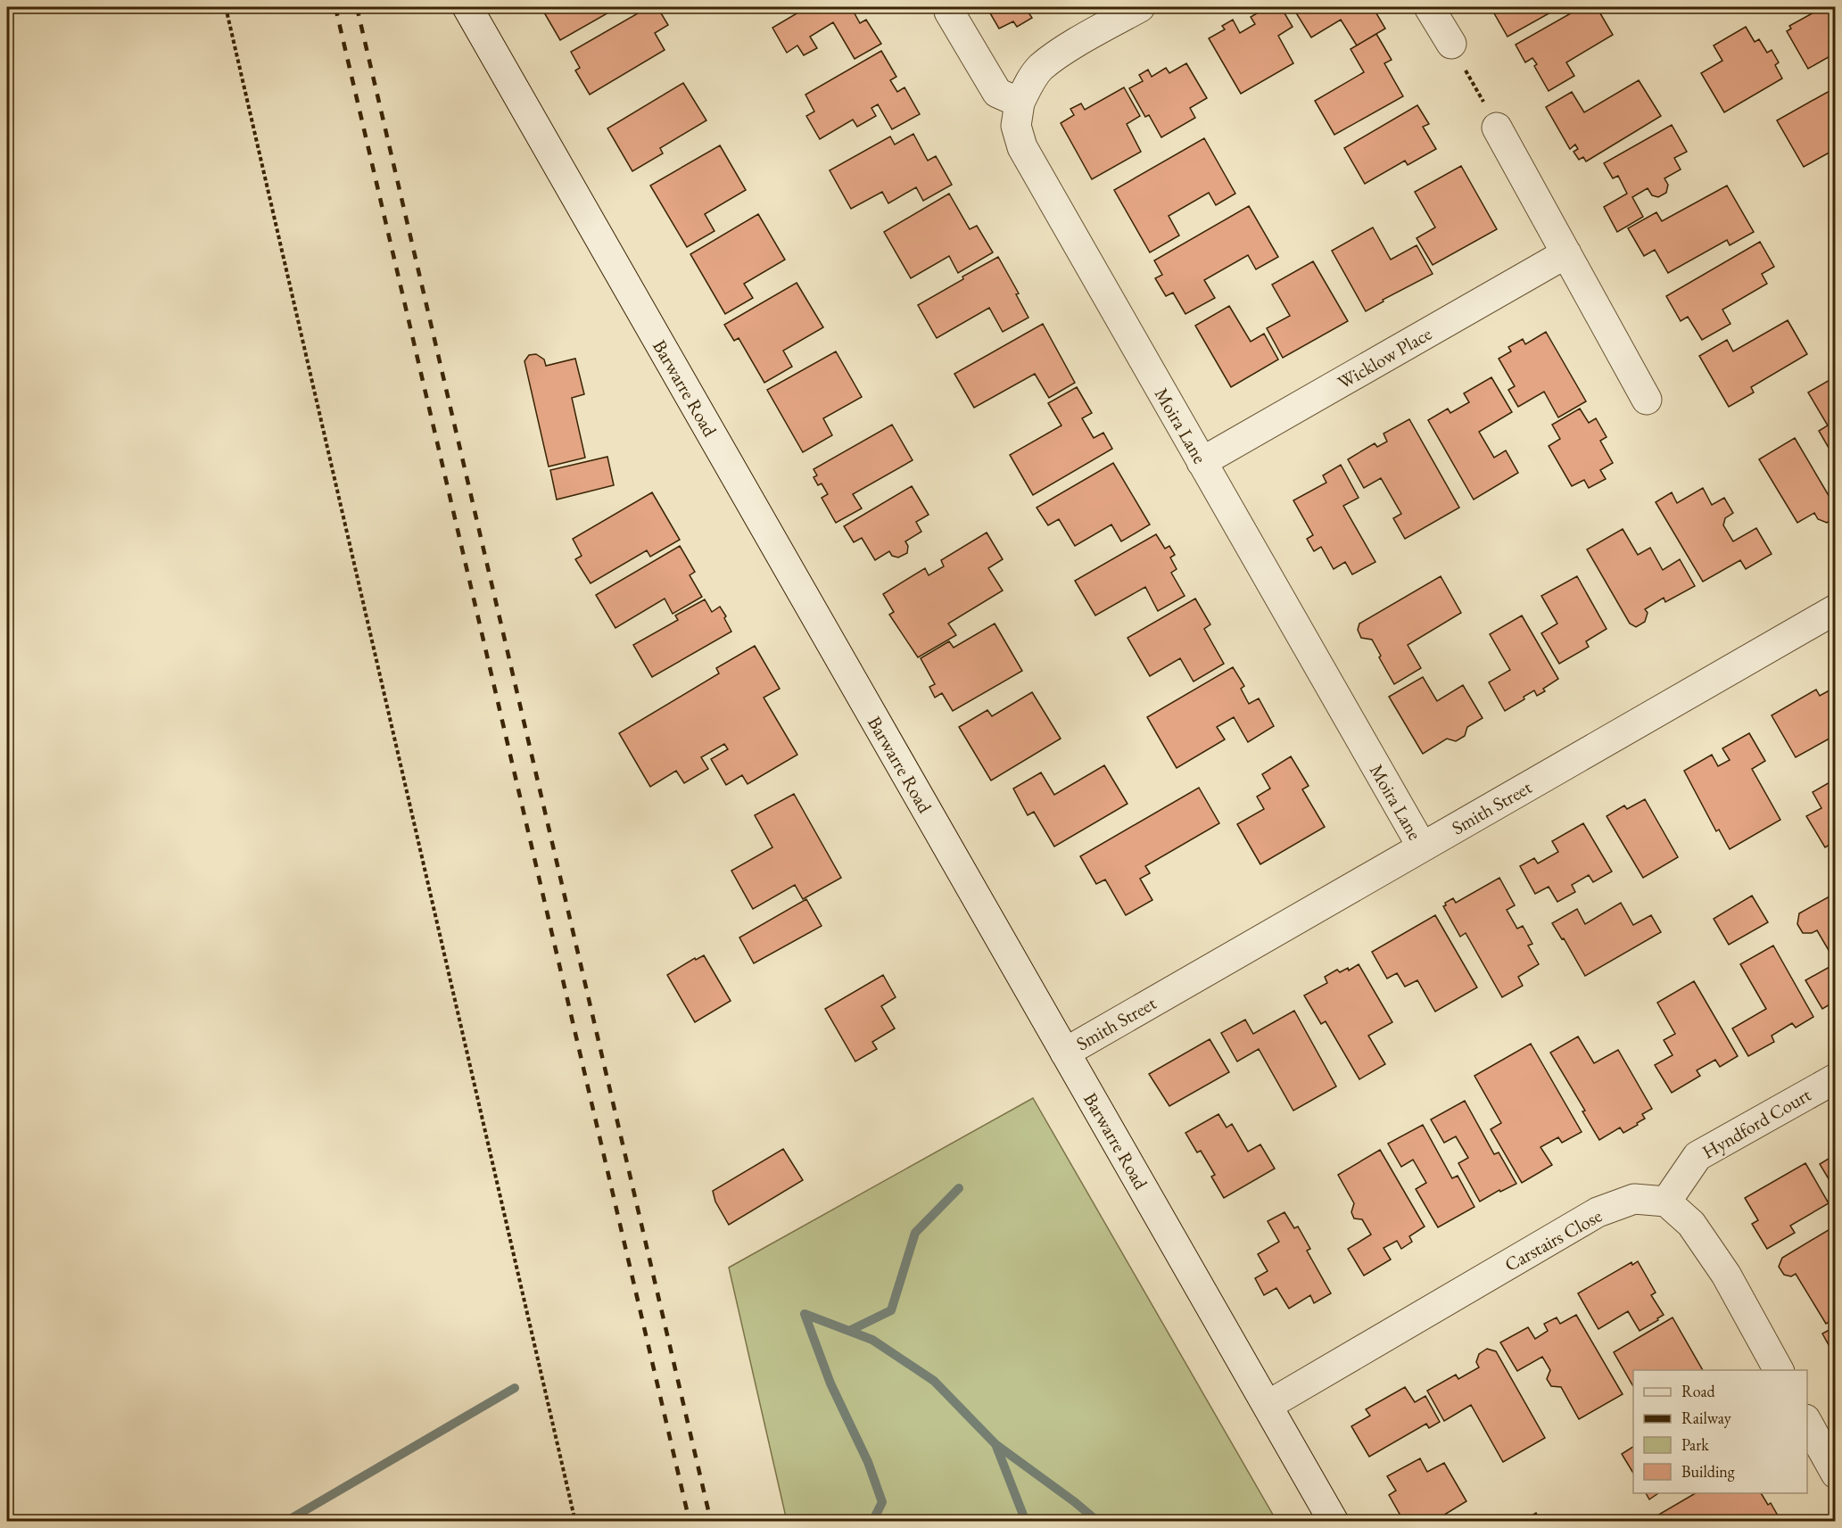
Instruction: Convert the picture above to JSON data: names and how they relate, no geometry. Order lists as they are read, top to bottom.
{
  "streets": {
    "street": [
      "Wicklow Place",
      "Barwarre Road",
      "Moira Lane",
      "Smith Street",
      "Hyndford Court",
      "Carstairs Close"
    ]
  },
  "crossings": [
    ["Wicklow Place", "Moira Lane"],
    ["Barwarre Road", "Smith Street"],
    ["Barwarre Road", "Carstairs Close"],
    ["Moira Lane", "Smith Street"],
    ["Hyndford Court", "Carstairs Close"]
  ],
  "legend": [
    "Road",
    "Railway",
    "Park",
    "Building"
  ]
}
